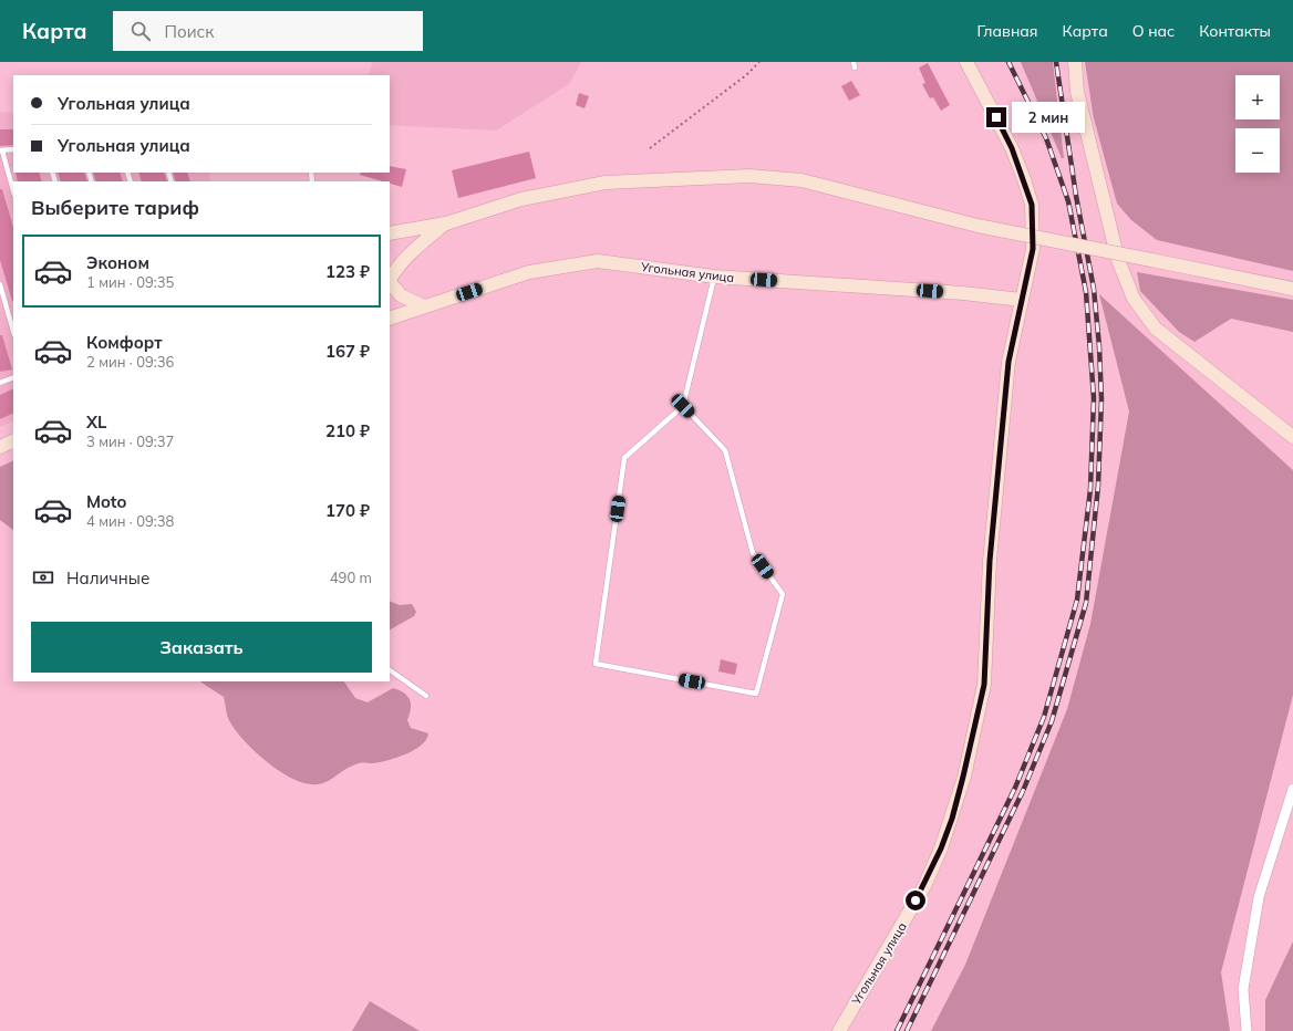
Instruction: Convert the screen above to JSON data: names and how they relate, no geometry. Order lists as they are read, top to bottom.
{
  "streets": {
    "main road": ["Угольная улица"]
  },
  "page": {
    "header": "Карта",
    "search": "Поиск",
    "nav": [
      "Главная",
      "Карта",
      "О нас",
      "Контакты"
    ],
    "map_buttons": ["+", "−"],
    "banner": ["Угольная улица", "Угольная улица"],
    "bubble": "2 мин",
    "heading": "Выберите тариф",
    "list": [
      {
        "name": "Эконом",
        "note": "1 мин · 09:35",
        "value": "123 ₽"
      },
      {
        "name": "Комфорт",
        "note": "2 мин · 09:36",
        "value": "167 ₽"
      },
      {
        "name": "XL",
        "note": "3 мин · 09:37",
        "value": "210 ₽"
      },
      {
        "name": "Moto",
        "note": "4 мин · 09:38",
        "value": "170 ₽"
      }
    ],
    "pay": ["Наличные", "490 m"],
    "buttons": "Заказать"
  }
}
